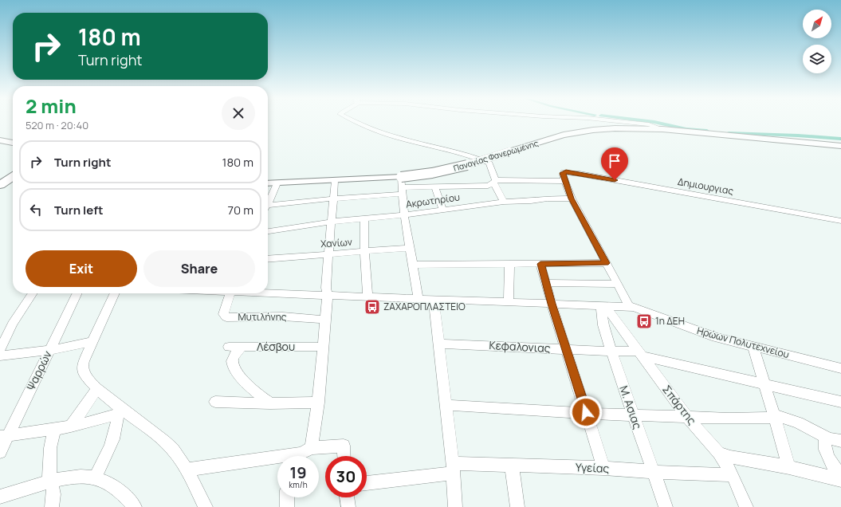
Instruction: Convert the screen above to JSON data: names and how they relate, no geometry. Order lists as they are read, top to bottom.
{
  "streets": {
    "main road": ["Παναγίας Φανερωμένης"],
    "street": [
      "Δημιουργιας",
      "Ακρωτηρίου",
      "Χανίων",
      "Μυτιλήνης",
      "Ηρώων Πολυτεχνείου",
      "Λέσβου",
      "Κεφαλονιας",
      "Ψαρρών",
      "Σπάρτης",
      "Μ. Ασιας",
      "Υγείας"
    ]
  },
  "crossings": [
    ["Ηρώων Πολυτεχνείου", "Σπάρτης"],
    ["Ηρώων Πολυτεχνείου", "Μ. Ασιας"],
    ["Κεφαλονιας", "Σπάρτης"],
    ["Κεφαλονιας", "Μ. Ασιας"],
    ["Σπάρτης", "Μ. Ασιας"],
    ["Σπάρτης", "Υγείας"],
    ["Μ. Ασιας", "Υγείας"]
  ],
  "places": {
    "bus stop": ["ΖΑΧΑΡΟΠΛΑΣΤΕΙΟ", "1η ΔΕΗ"]
  },
  "north": "top right",
  "page": {
    "turn": ["180 m", "Turn right"],
    "heading": ["2 min", "520 m · 20:40"],
    "list": [
      {
        "name": "Turn right",
        "value": "180 m"
      },
      {
        "name": "Turn left",
        "value": "70 m"
      }
    ],
    "buttons": ["Exit", "Share"],
    "speed": "19 km/h",
    "limit": "30"
  }
}
